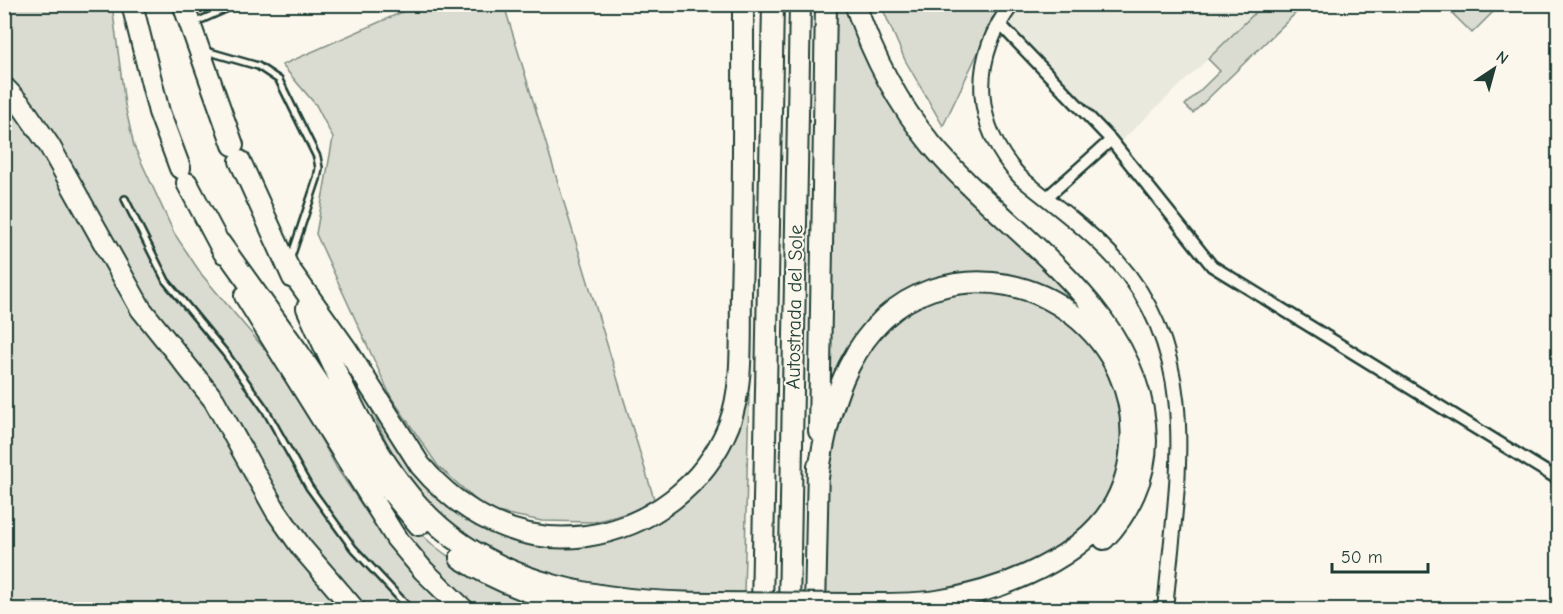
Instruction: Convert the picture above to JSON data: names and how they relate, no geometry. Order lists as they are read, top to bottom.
{
  "streets": {
    "highway": ["Autostrada del Sole"]
  },
  "scale_bar": "50 m",
  "north": "top right"
}
